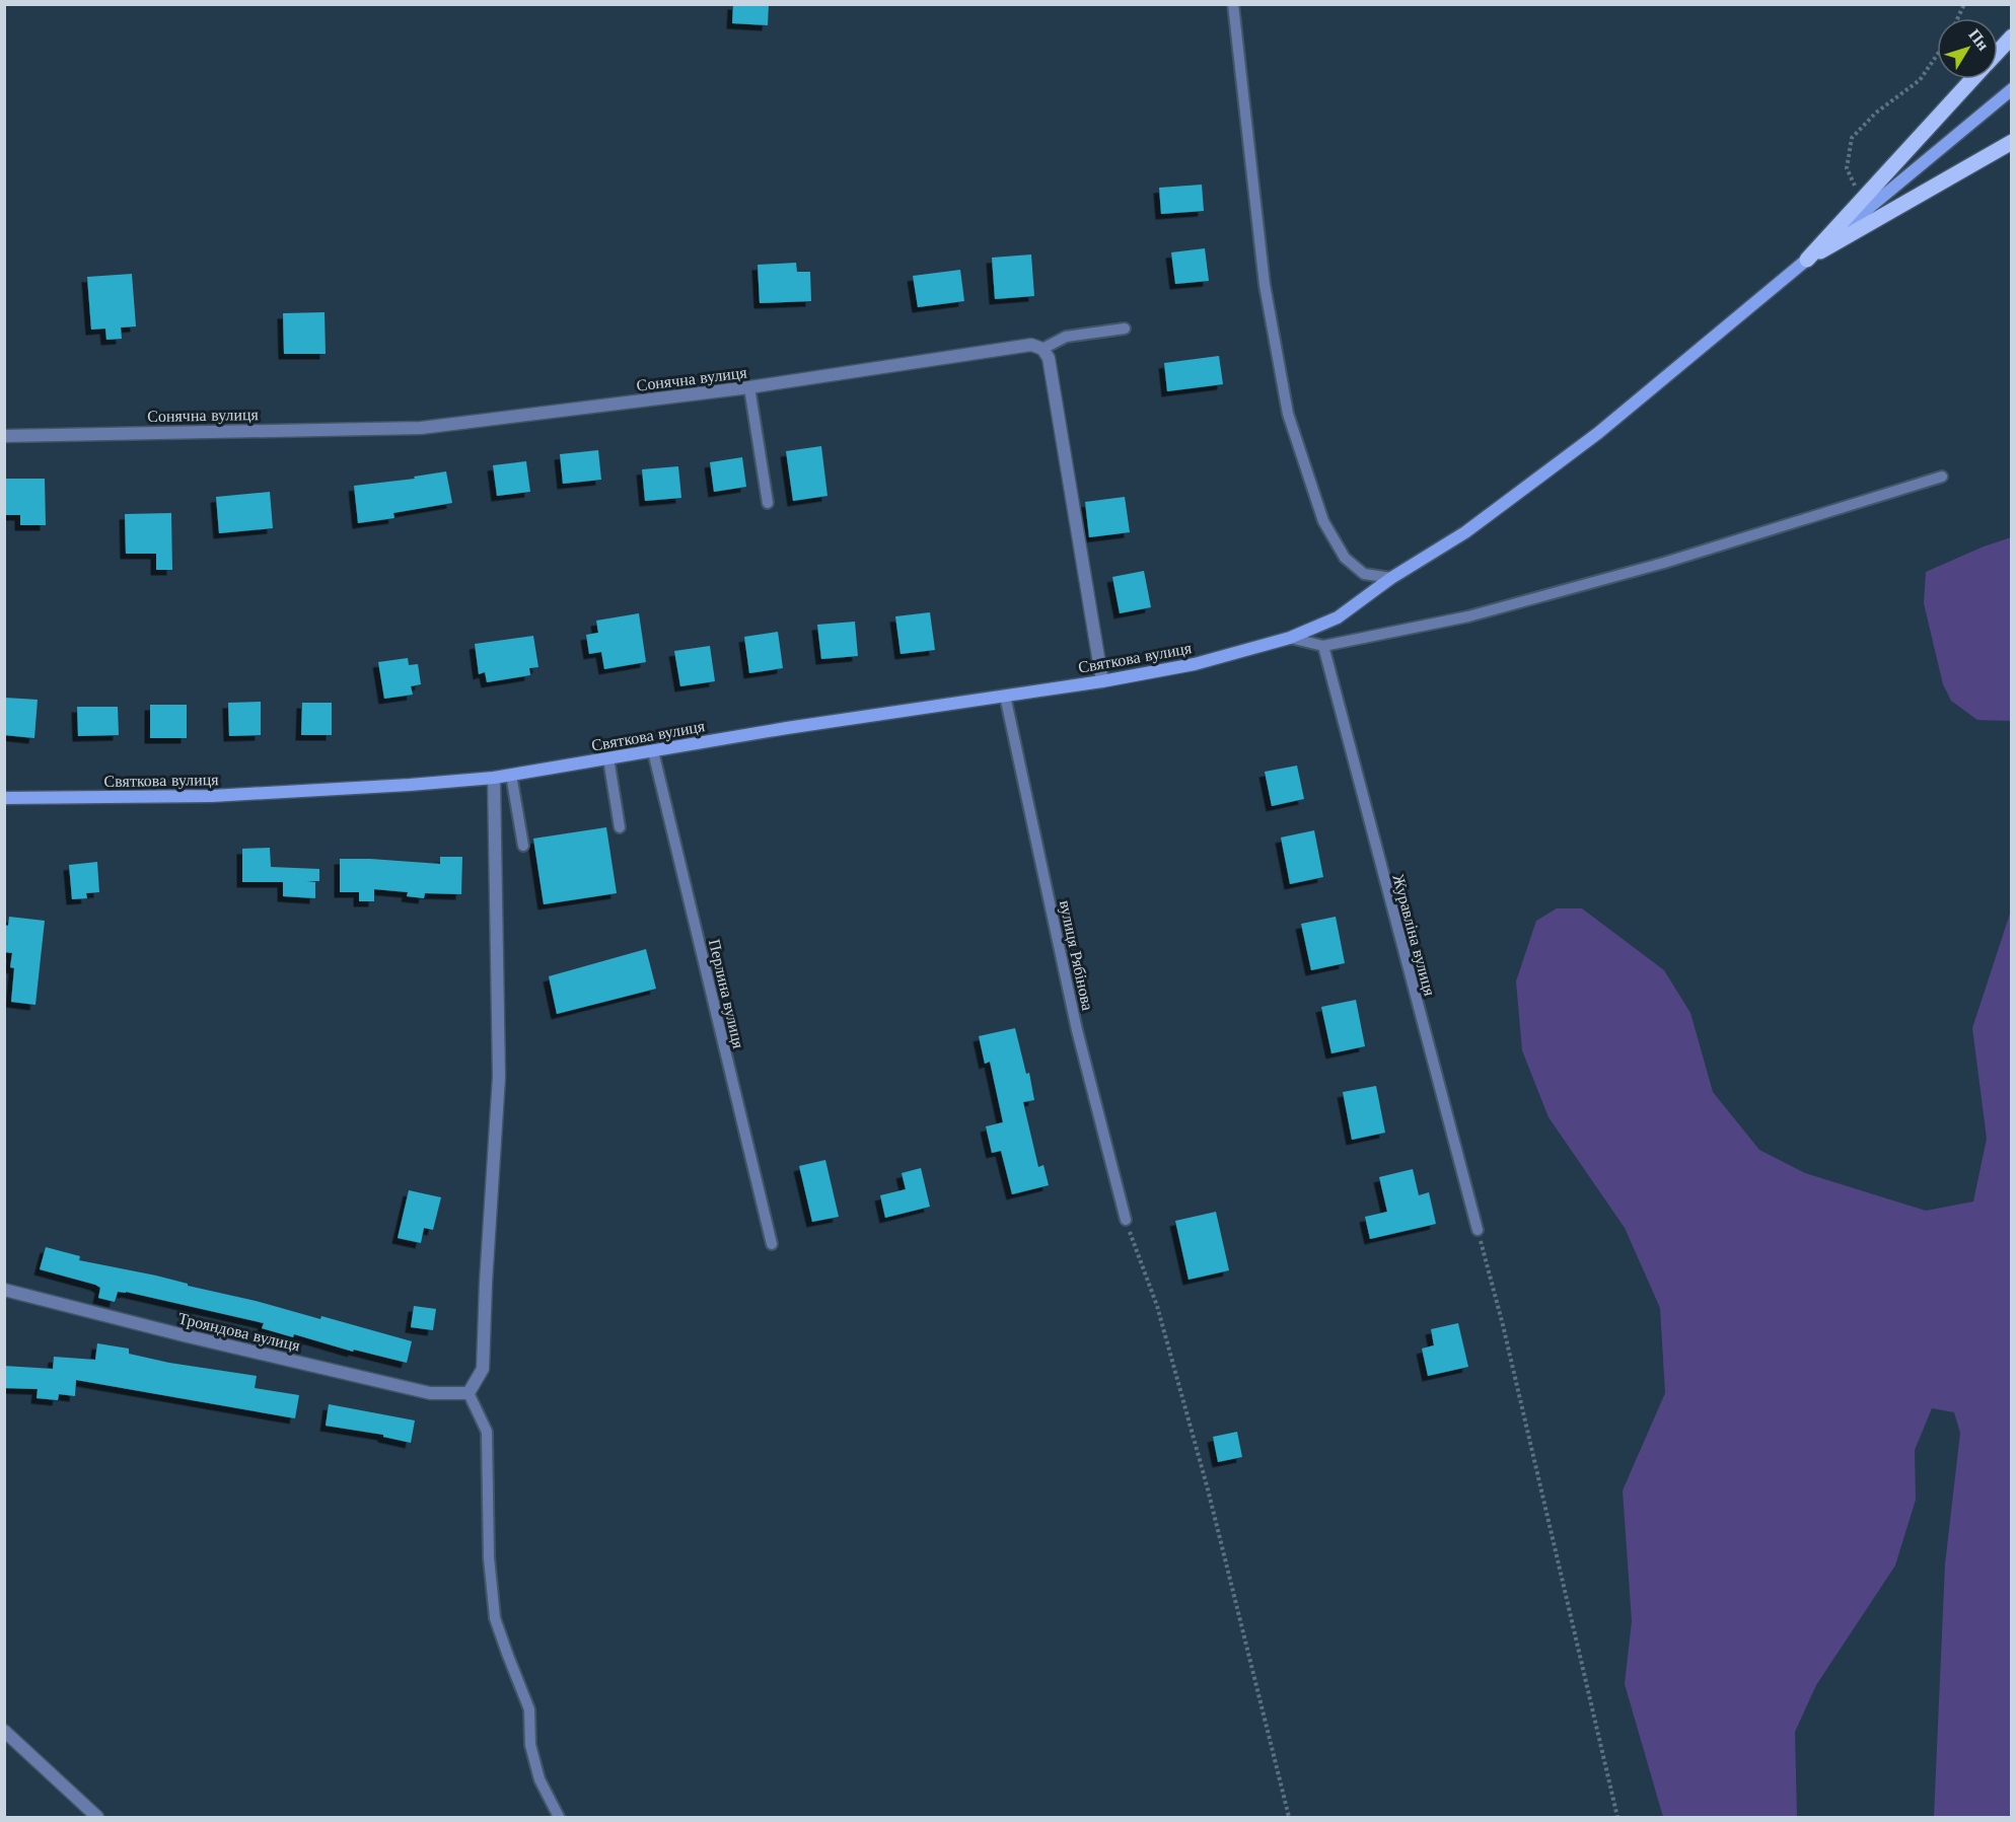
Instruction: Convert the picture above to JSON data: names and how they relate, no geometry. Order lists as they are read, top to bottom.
{
  "streets": {
    "main road": ["Святкова вулиця"],
    "street": ["Сонячна вулиця", "Трояндова вулиця"],
    "lane": ["Журавліна вулиця", "вулиця Рябінова", "Перлина вулиця"]
  },
  "crossings": [
    ["Святкова вулиця", "вулиця Рябінова"],
    ["Святкова вулиця", "Перлина вулиця"]
  ],
  "north": "top right"
}
